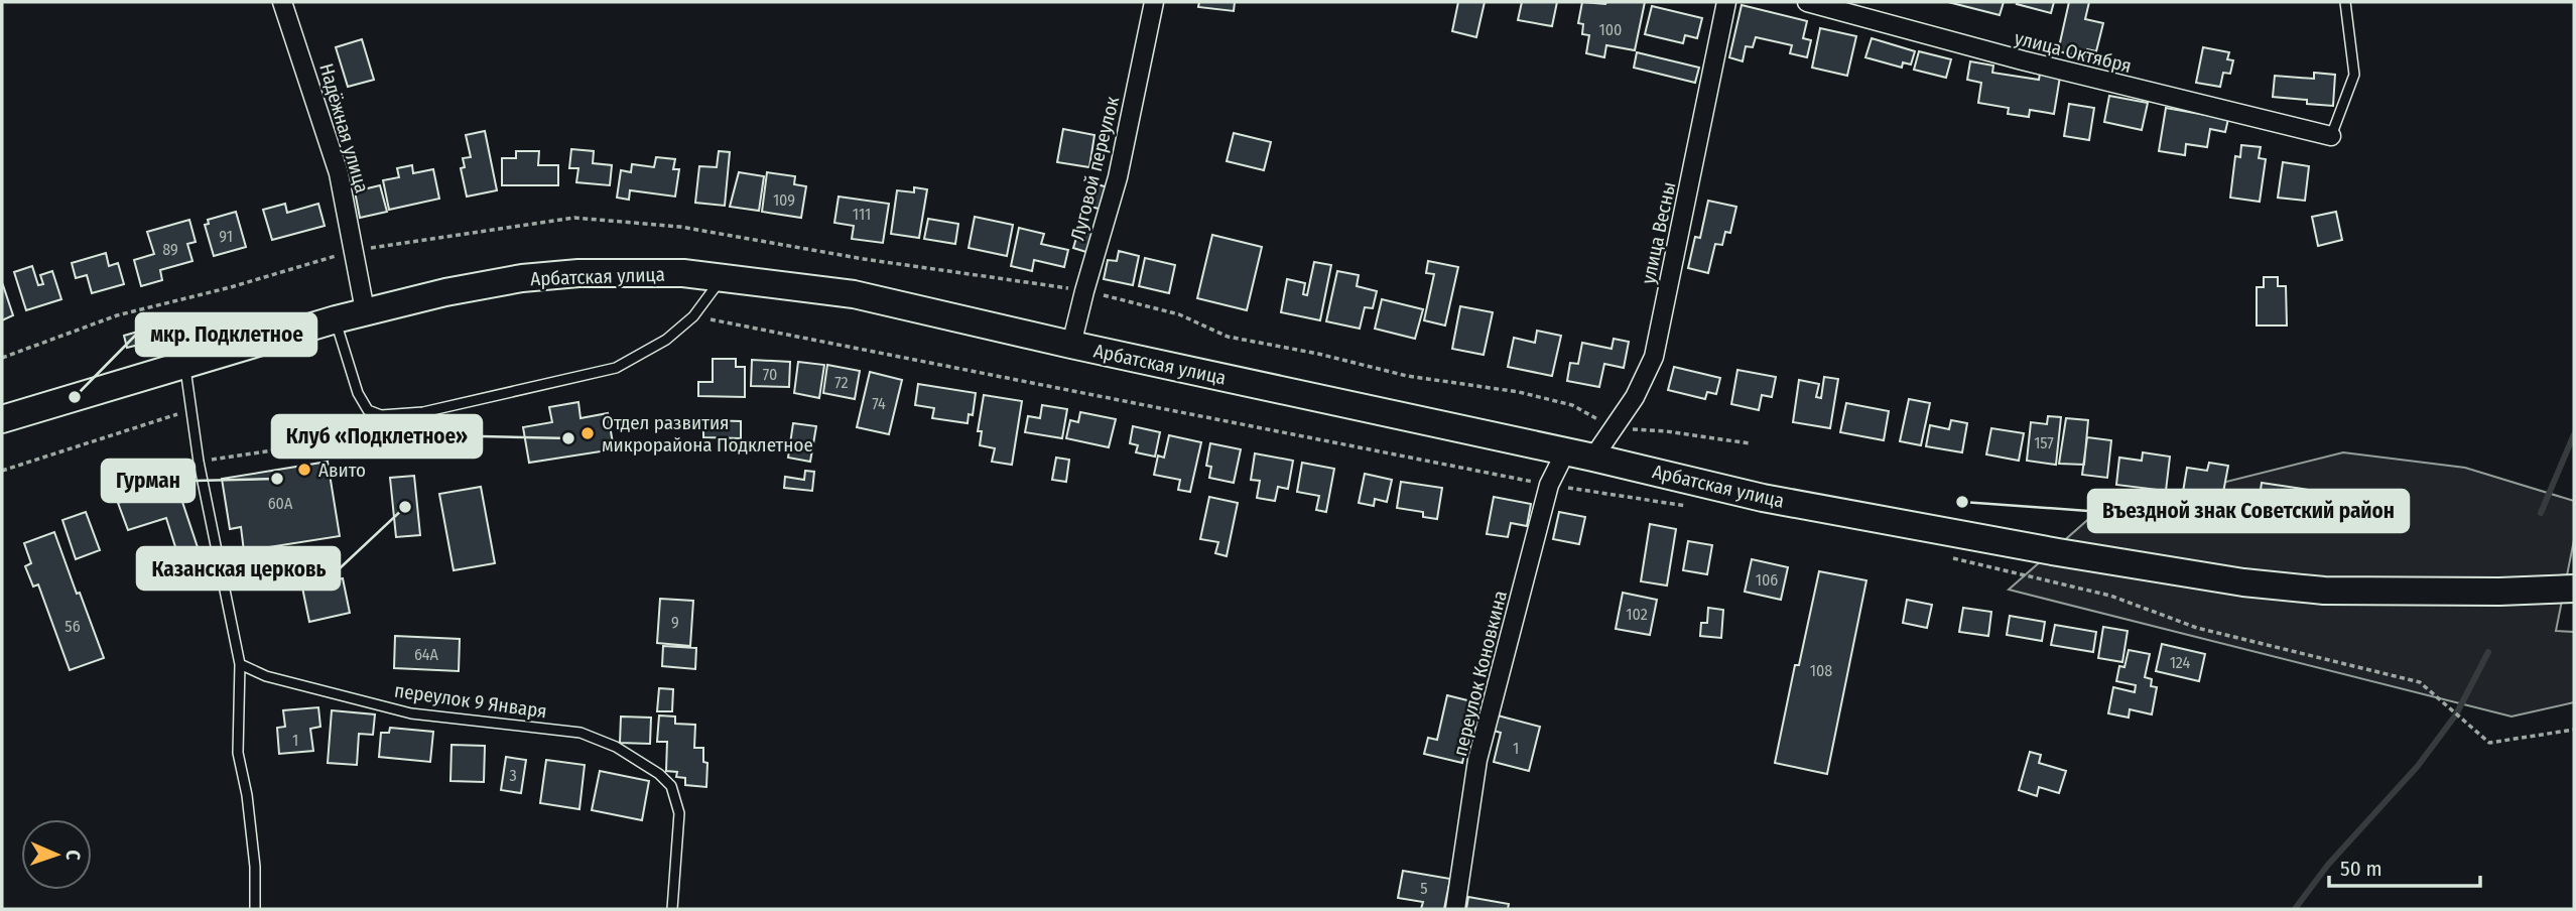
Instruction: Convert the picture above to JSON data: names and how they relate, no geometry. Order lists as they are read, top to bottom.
{
  "streets": {
    "main road": ["Арбатская улица"],
    "street": [
      "улица Октября",
      "Надёжная улица",
      "Луговой переулок",
      "улица Весны",
      "переулок Коновкина"
    ],
    "lane": ["переулок 9 Января"]
  },
  "crossings": [
    ["Надёжная улица", "Арбатская улица"],
    ["Луговой переулок", "Арбатская улица"],
    ["улица Весны", "Арбатская улица"],
    ["Арбатская улица", "переулок Коновкина"]
  ],
  "places": [
    "мкр. Подклетное",
    "Отдел развития микрорайона Подклетное",
    "Клуб «Подклетное»",
    "Авито",
    "Гурман",
    "Въездной знак Советский район",
    "Казанская церковь"
  ],
  "house_numbers": [
    "100",
    "109",
    "111",
    "91",
    "89",
    "70",
    "72",
    "74",
    "157",
    "60А",
    "106",
    "102",
    "9",
    "56",
    "64А",
    "124",
    "108",
    "1",
    "1",
    "3",
    "5"
  ],
  "scale_bar": "50 m",
  "north": "right"
}
